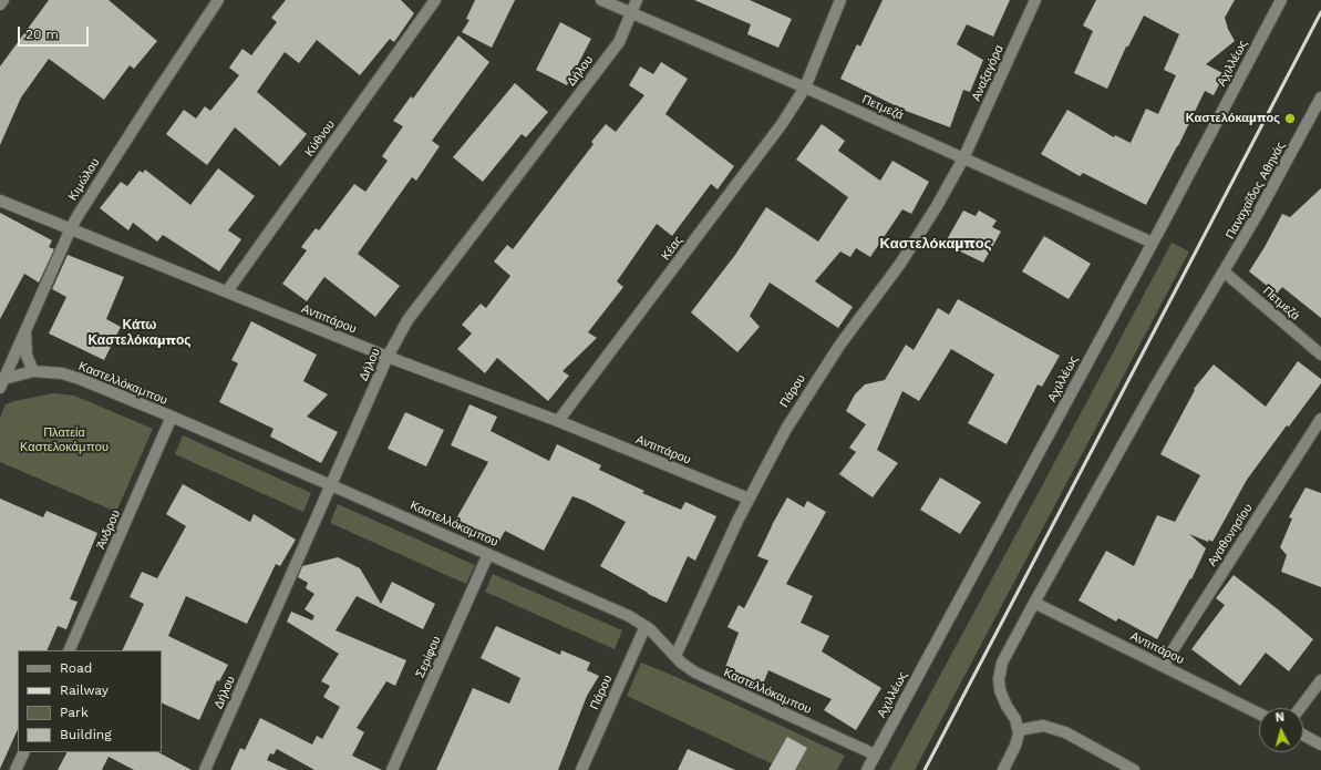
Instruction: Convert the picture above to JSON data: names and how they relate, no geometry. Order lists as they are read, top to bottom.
{
  "streets": {
    "street": [
      "Αχιλλέως",
      "Δήλου",
      "Αναξαγόρα",
      "Πετμεζά",
      "Κύθνου",
      "Κιμώλου",
      "Παναχαΐδος Αθηνάς",
      "Κέας",
      "Αντιπάρου",
      "Καστελλόκαμπου",
      "Πάρου",
      "Άνδρου",
      "Αγαθονησίου",
      "Σερίφου"
    ]
  },
  "crossings": [
    ["Αχιλλέως", "Πετμεζά"],
    ["Αχιλλέως", "Καστελλόκαμπου"],
    ["Δήλου", "Πετμεζά"],
    ["Δήλου", "Αντιπάρου"],
    ["Δήλου", "Καστελλόκαμπου"],
    ["Αναξαγόρα", "Πετμεζά"],
    ["Αναξαγόρα", "Πάρου"],
    ["Πετμεζά", "Παναχαΐδος Αθηνάς"],
    ["Πετμεζά", "Κέας"],
    ["Πετμεζά", "Πάρου"],
    ["Κύθνου", "Αντιπάρου"],
    ["Κιμώλου", "Αντιπάρου"],
    ["Κιμώλου", "Καστελλόκαμπου"],
    ["Παναχαΐδος Αθηνάς", "Αντιπάρου"],
    ["Κέας", "Αντιπάρου"],
    ["Αντιπάρου", "Πάρου"],
    ["Αντιπάρου", "Αγαθονησίου"],
    ["Καστελλόκαμπου", "Πάρου"],
    ["Καστελλόκαμπου", "Άνδρου"],
    ["Καστελλόκαμπου", "Σερίφου"]
  ],
  "districts": ["Καστελόκαμπος", "Κάτω Καστελόκαμπος"],
  "parks": ["Πλατεία Καστελοκάμπου"],
  "places": ["Καστελόκαμπος"],
  "legend": [
    "Road",
    "Railway",
    "Park",
    "Building"
  ],
  "scale_bar": "20 m",
  "north": "top"
}
